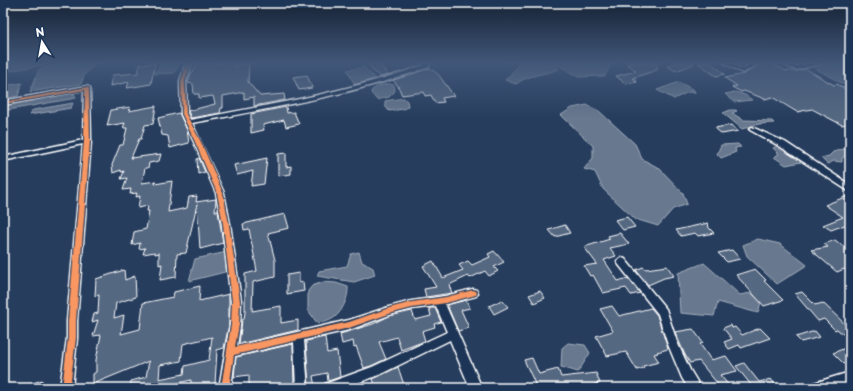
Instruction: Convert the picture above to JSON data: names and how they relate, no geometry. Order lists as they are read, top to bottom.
{
  "north": "top"
}
